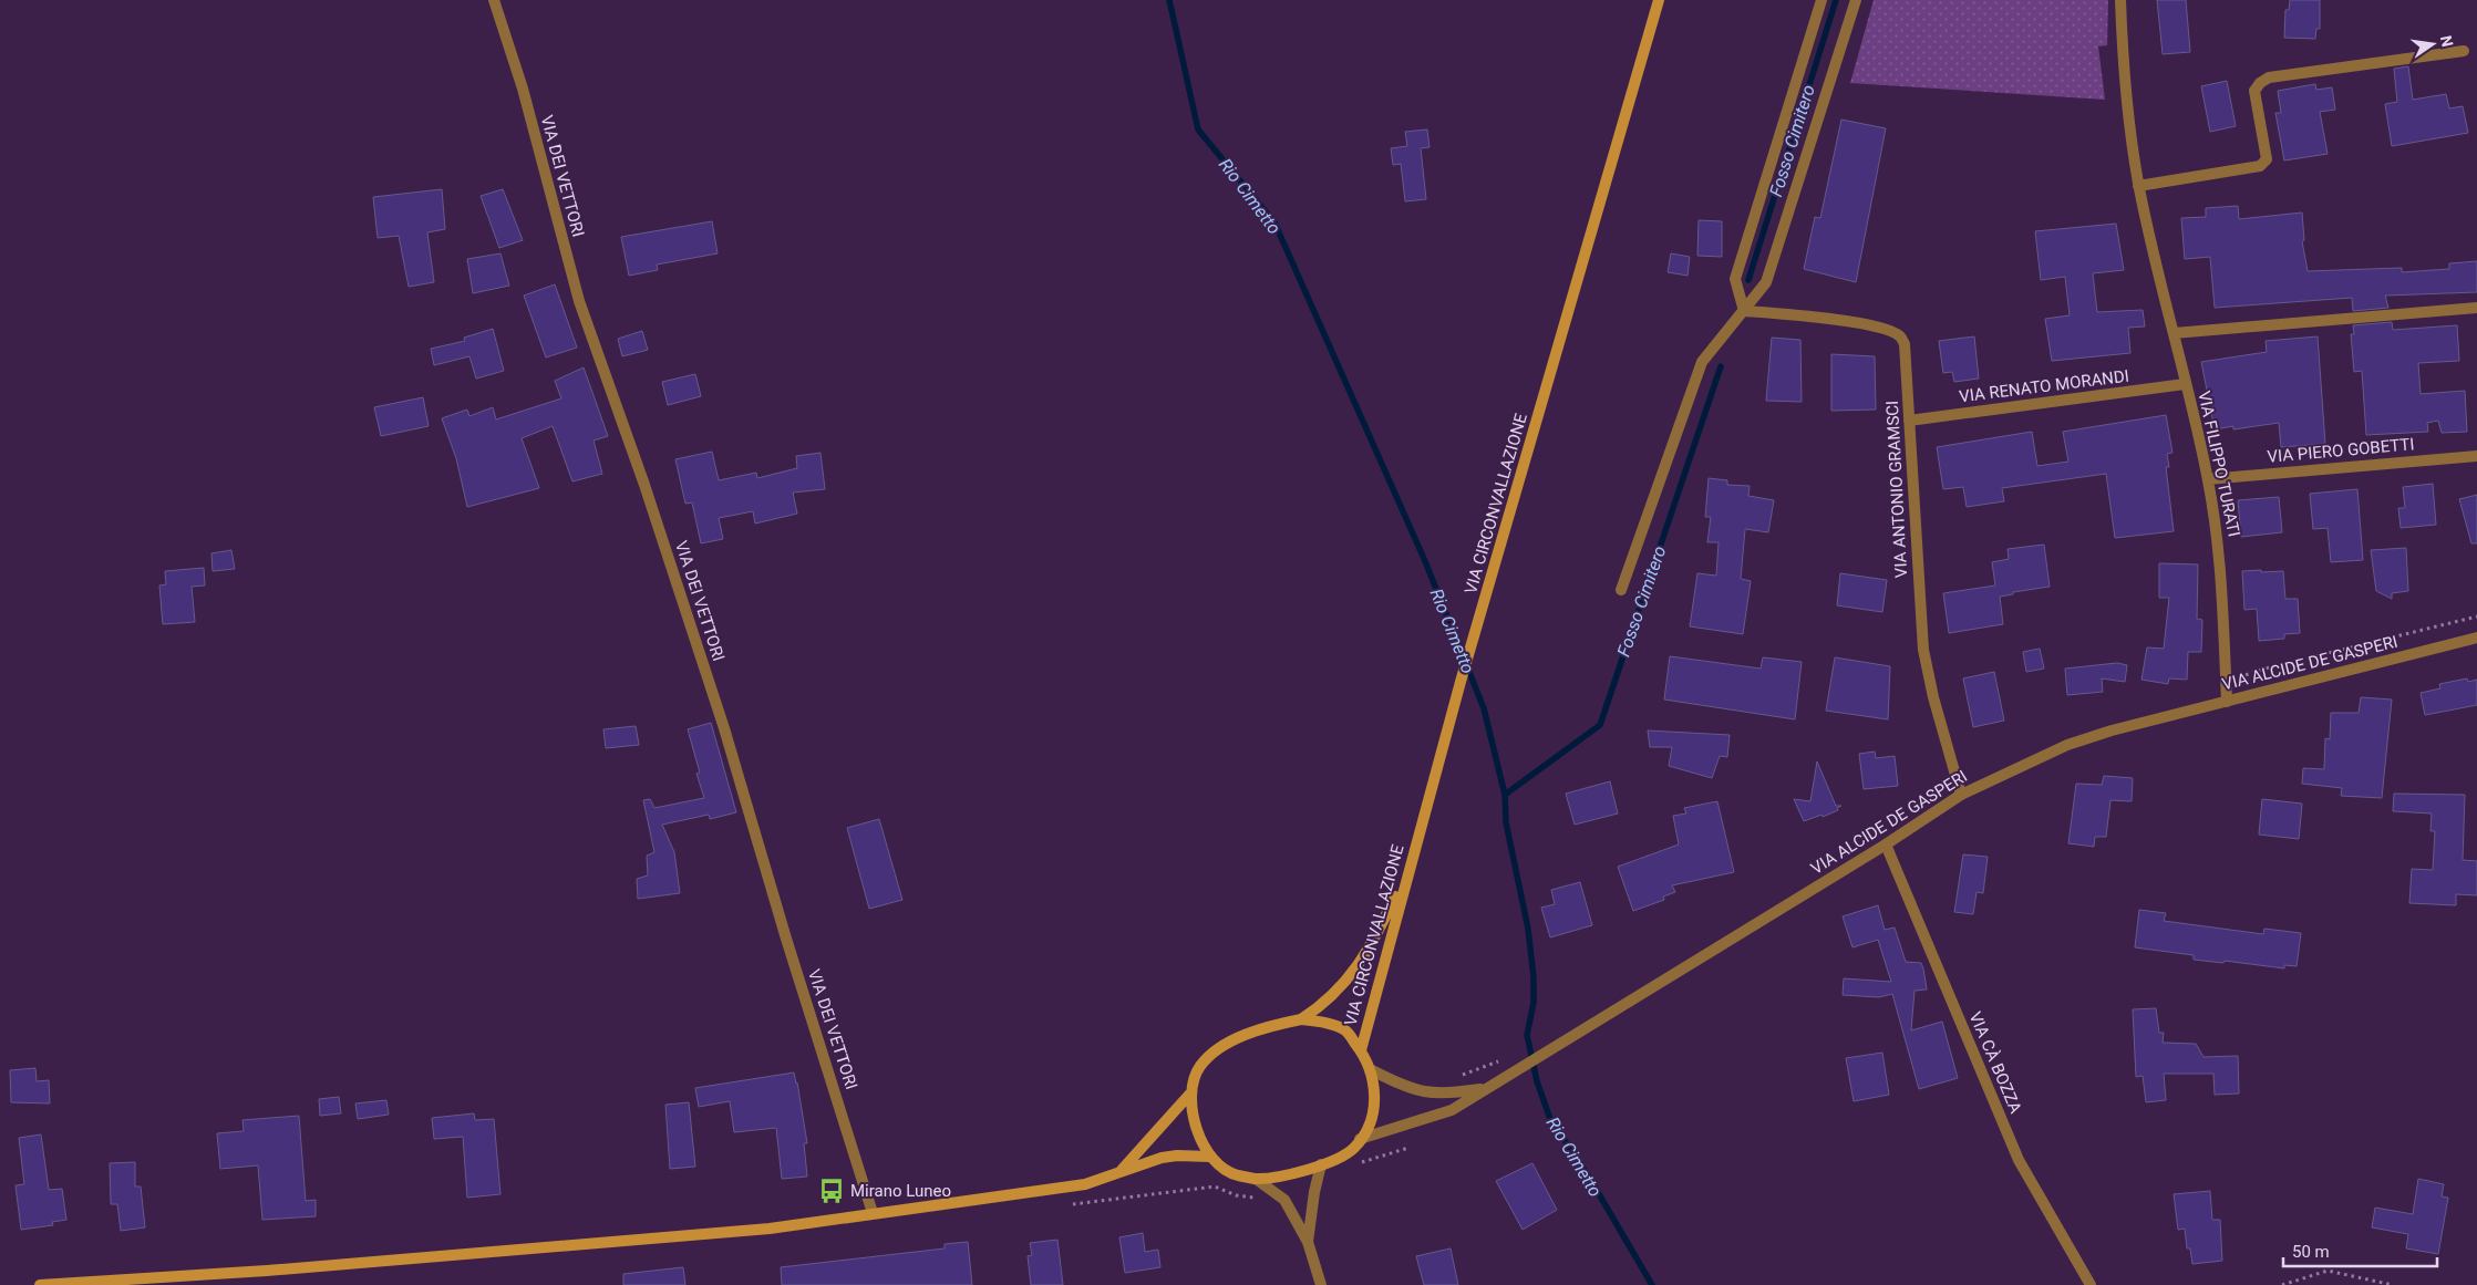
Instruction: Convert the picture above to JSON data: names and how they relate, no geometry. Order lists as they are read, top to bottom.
{
  "streets": {
    "main road": ["VIA CIRCONVALLAZIONE"],
    "street": [
      "VIA DEI VETTORI",
      "VIA RENATO MORANDI",
      "VIA PIERO GOBETTI",
      "VIA FILIPPO TURATI",
      "VIA ANTONIO GRAMSCI",
      "VIA ALCIDE DE GASPERI",
      "VIA CÀ BOZZA"
    ]
  },
  "crossings": [
    ["VIA RENATO MORANDI", "VIA FILIPPO TURATI"],
    ["VIA RENATO MORANDI", "VIA ANTONIO GRAMSCI"],
    ["VIA PIERO GOBETTI", "VIA FILIPPO TURATI"],
    ["VIA FILIPPO TURATI", "VIA ALCIDE DE GASPERI"],
    ["VIA ANTONIO GRAMSCI", "VIA ALCIDE DE GASPERI"],
    ["VIA CIRCONVALLAZIONE", "VIA ALCIDE DE GASPERI"],
    ["VIA ALCIDE DE GASPERI", "VIA CÀ BOZZA"]
  ],
  "water": ["Fosso Cimitero", "Rio Cimetto"],
  "places": {
    "bus stop": ["Mirano Luneo"]
  },
  "scale_bar": "50 m",
  "north": "right"
}
